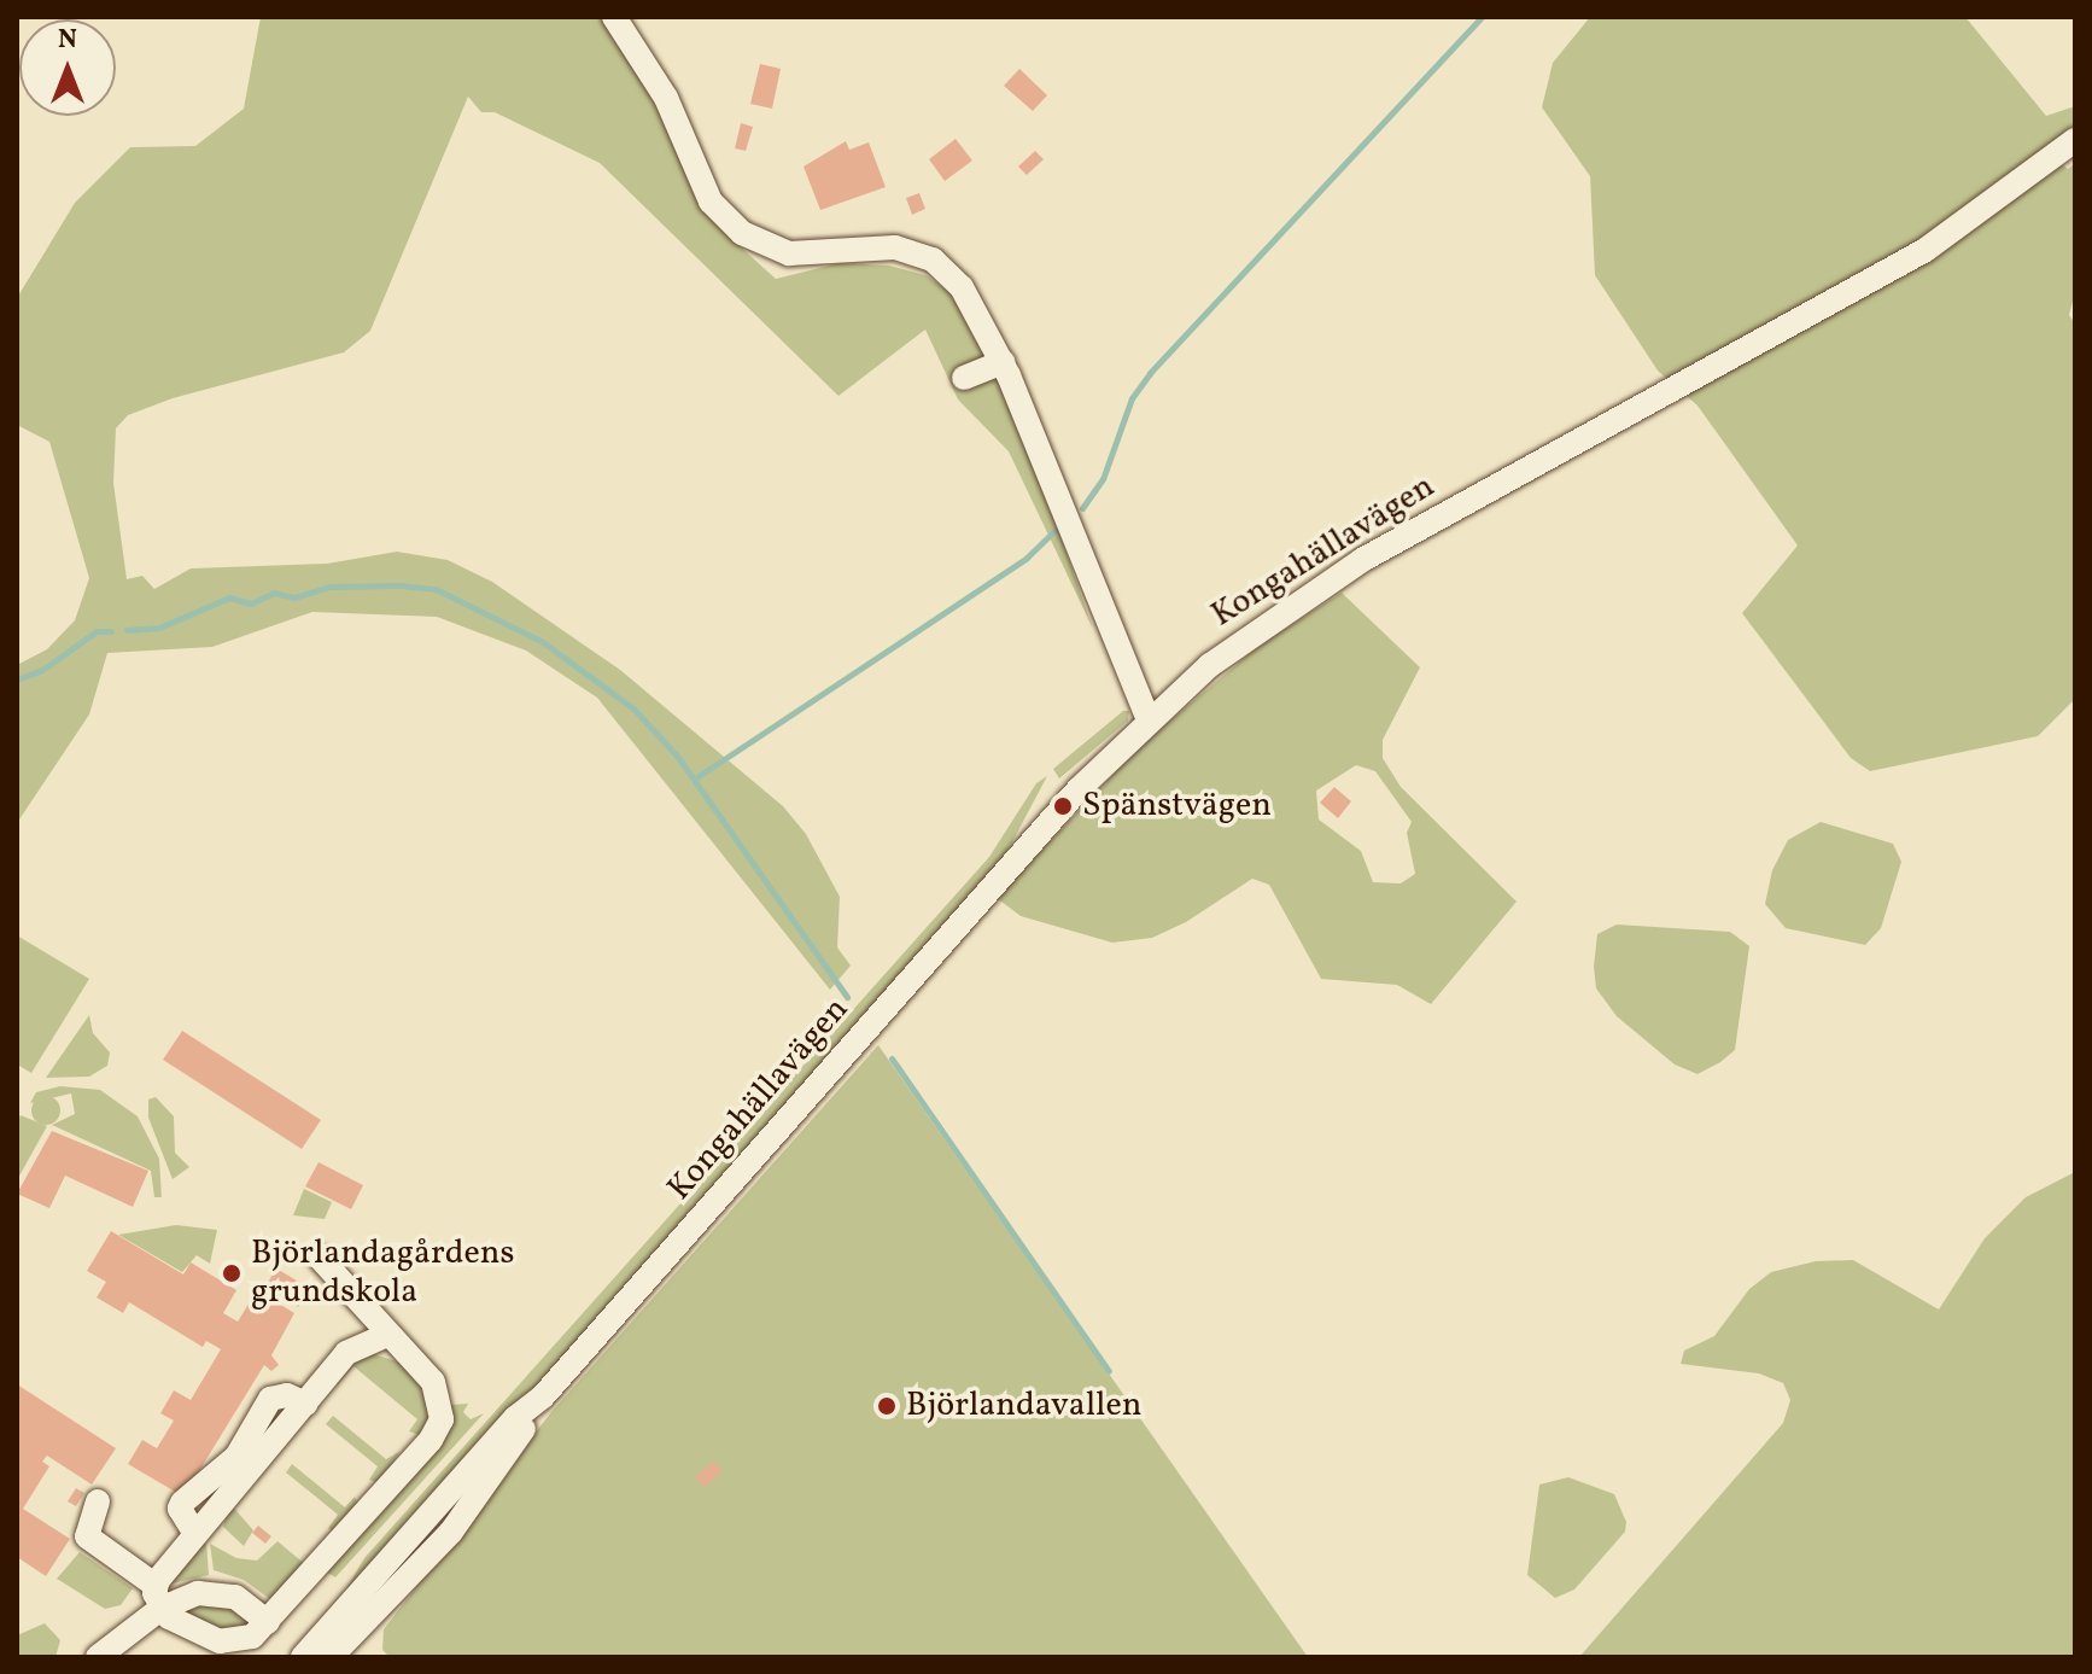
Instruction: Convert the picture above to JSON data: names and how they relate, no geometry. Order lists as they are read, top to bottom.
{
  "streets": {
    "street": ["Kongahällavägen"]
  },
  "places": ["Spänstvägen", "Björlandagårdens grundskola", "Björlandavallen"],
  "north": "top"
}
